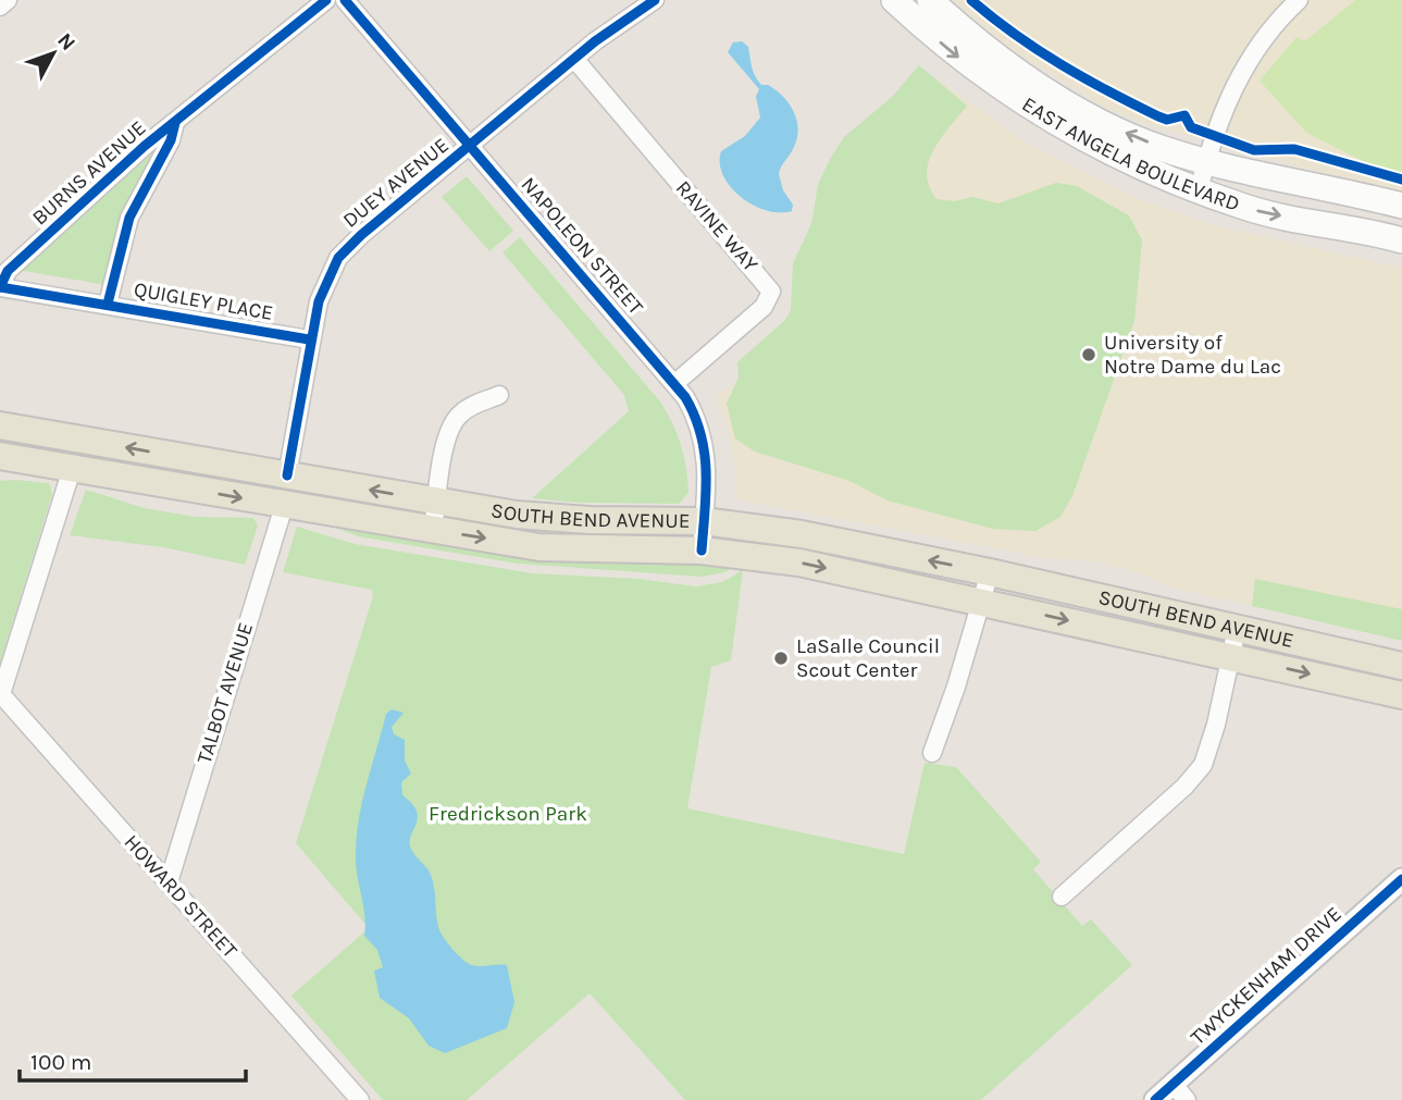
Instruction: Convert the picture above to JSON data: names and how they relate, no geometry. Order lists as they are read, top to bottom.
{
  "streets": {
    "main road": ["EAST ANGELA BOULEVARD", "SOUTH BEND AVENUE"],
    "street": [
      "BURNS AVENUE",
      "DUEY AVENUE",
      "RAVINE WAY",
      "NAPOLEON STREET",
      "QUIGLEY PLACE",
      "TALBOT AVENUE",
      "HOWARD STREET",
      "TWYCKENHAM DRIVE"
    ]
  },
  "crossings": [
    ["BURNS AVENUE", "QUIGLEY PLACE"],
    ["DUEY AVENUE", "RAVINE WAY"],
    ["DUEY AVENUE", "NAPOLEON STREET"],
    ["DUEY AVENUE", "QUIGLEY PLACE"],
    ["DUEY AVENUE", "SOUTH BEND AVENUE"],
    ["RAVINE WAY", "NAPOLEON STREET"],
    ["NAPOLEON STREET", "SOUTH BEND AVENUE"],
    ["SOUTH BEND AVENUE", "TALBOT AVENUE"],
    ["TALBOT AVENUE", "HOWARD STREET"]
  ],
  "parks": ["Fredrickson Park"],
  "places": ["University of Notre Dame du Lac", "LaSalle Council Scout Center"],
  "scale_bar": "100 m",
  "north": "top right"
}
